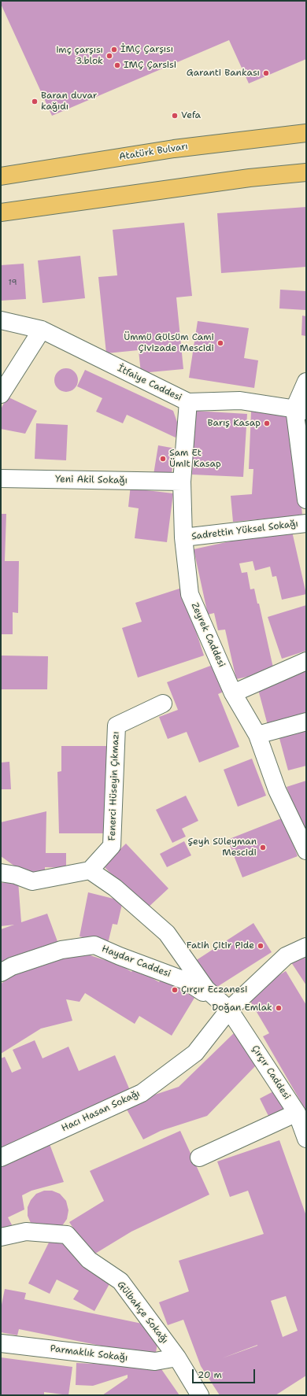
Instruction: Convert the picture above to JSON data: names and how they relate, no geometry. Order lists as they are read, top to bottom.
{
  "streets": {
    "main road": ["Atatürk Bulvarı"],
    "street": [
      "İtfaiye Caddesi",
      "Yeni Akil Sokağı",
      "Sadrettin Yüksel Sokağı",
      "Zeyrek Caddesi",
      "Fenerci Hüseyin Çıkmazı",
      "Haydar Caddesi",
      "Çırçır Caddesi",
      "Hacı Hasan Sokağı",
      "Gülbahçe Sokağı",
      "Parmaklık Sokağı"
    ]
  },
  "crossings": [
    ["İtfaiye Caddesi", "Zeyrek Caddesi"],
    ["Yeni Akil Sokağı", "Zeyrek Caddesi"],
    ["Sadrettin Yüksel Sokağı", "Zeyrek Caddesi"],
    ["Haydar Caddesi", "Çırçır Caddesi"],
    ["Haydar Caddesi", "Hacı Hasan Sokağı"],
    ["Çırçır Caddesi", "Hacı Hasan Sokağı"],
    ["Gülbahçe Sokağı", "Parmaklık Sokağı"]
  ],
  "places": [
    "İMÇ Çarşısı",
    "imç çarşısı 3.blok",
    "IMÇ Çarsisi",
    "Garanti Bankası",
    "Baran duvar kağıdı",
    "Vefa",
    "Ümmü Gülsüm Cami Çivizade Mescidi",
    "Barış Kasap",
    "Sam Et Ümit Kasap",
    "Şeyh Süleyman Mescidi",
    "Fatih Çitir Pide",
    "Çırçır Eczanesi",
    "Doğan Emlak"
  ],
  "house_numbers": ["19"],
  "scale_bar": "20 m"
}
